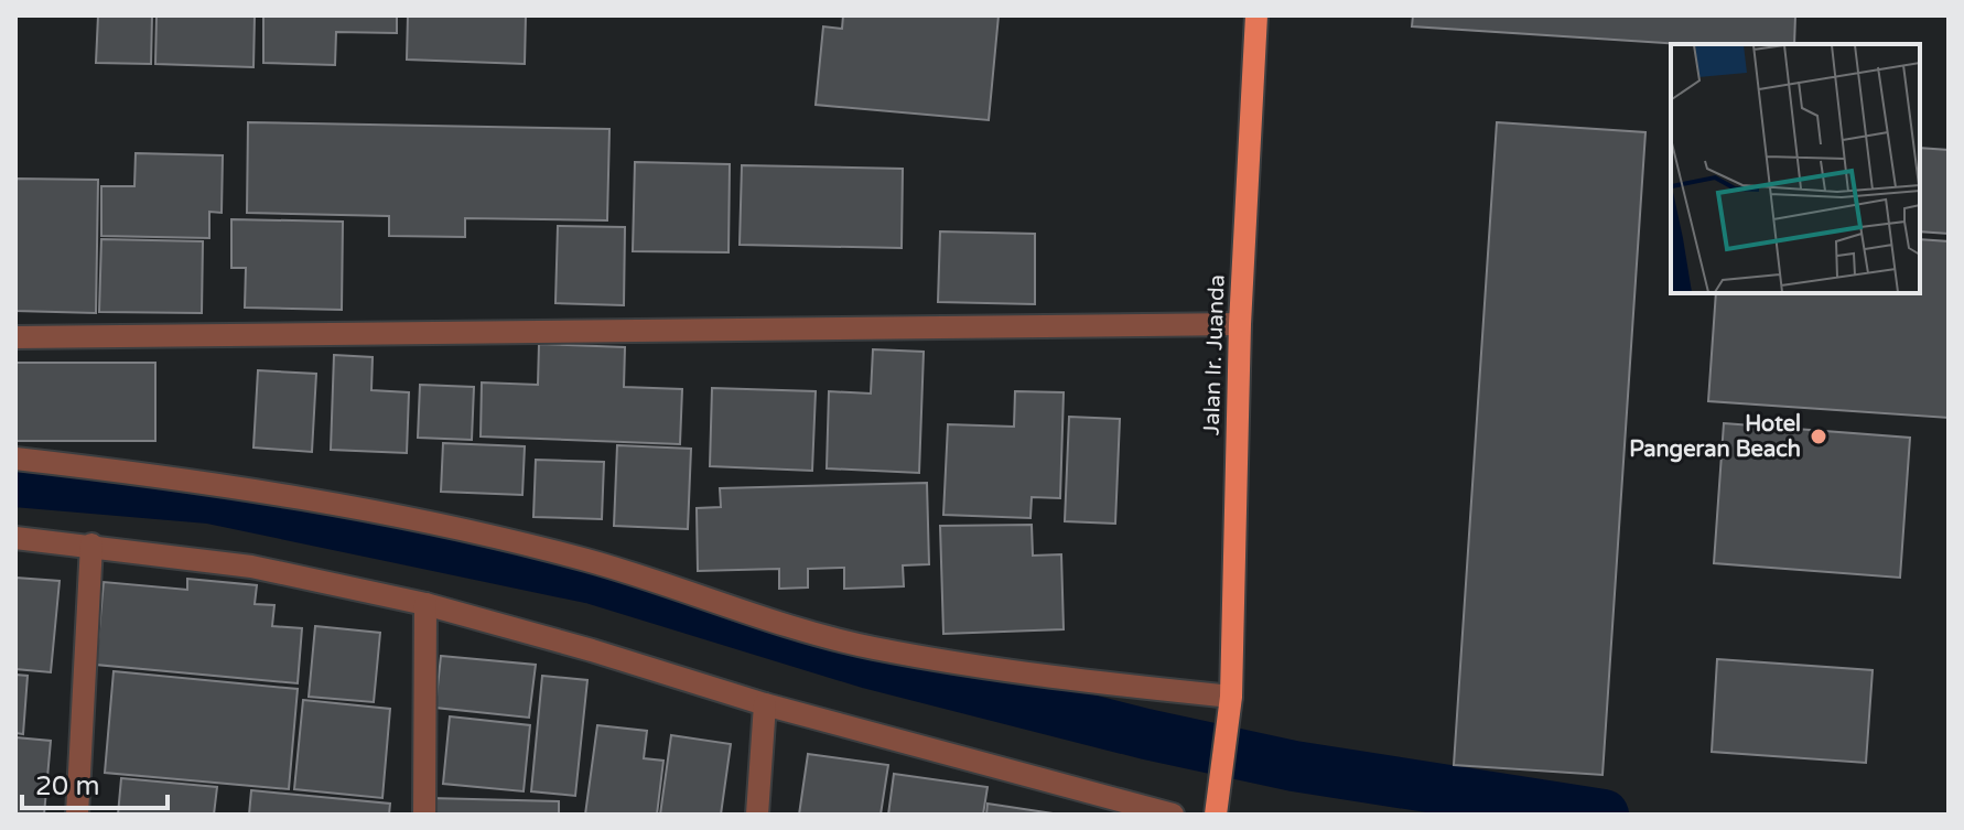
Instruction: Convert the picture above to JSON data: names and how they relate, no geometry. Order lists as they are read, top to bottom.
{
  "streets": {
    "main road": ["Jalan Ir. Juanda"]
  },
  "places": ["Hotel Pangeran Beach"],
  "scale_bar": "20 m"
}
